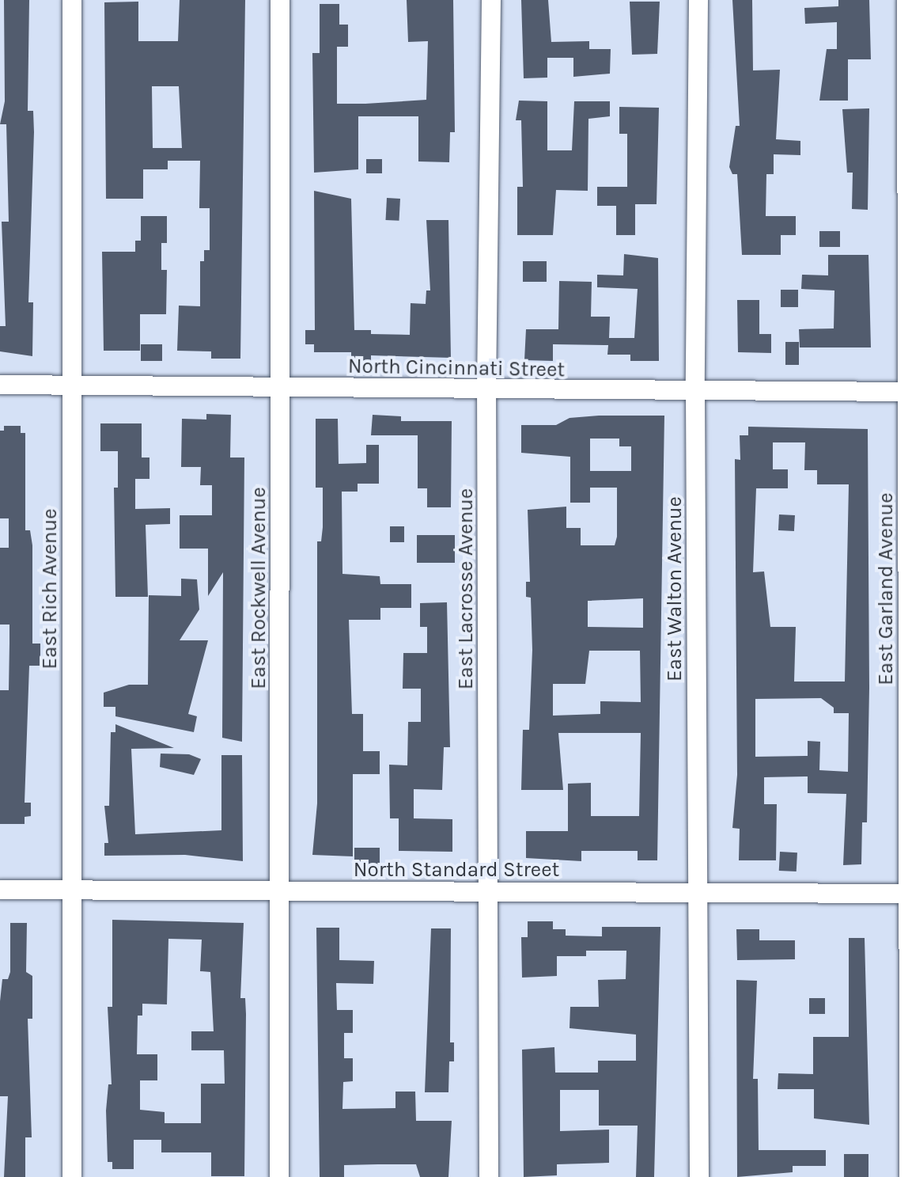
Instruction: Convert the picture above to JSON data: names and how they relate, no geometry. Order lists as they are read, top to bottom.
{
  "streets": {
    "street": [
      "North Cincinnati Street",
      "East Rockwell Avenue",
      "East Rich Avenue",
      "East Lacrosse Avenue",
      "East Walton Avenue",
      "East Garland Avenue",
      "North Standard Street"
    ]
  },
  "crossings": [
    ["North Cincinnati Street", "East Rockwell Avenue"],
    ["North Cincinnati Street", "East Rich Avenue"],
    ["North Cincinnati Street", "East Lacrosse Avenue"],
    ["North Cincinnati Street", "East Walton Avenue"],
    ["North Cincinnati Street", "East Garland Avenue"],
    ["East Rockwell Avenue", "North Standard Street"],
    ["East Rich Avenue", "North Standard Street"],
    ["East Lacrosse Avenue", "North Standard Street"],
    ["East Walton Avenue", "North Standard Street"],
    ["East Garland Avenue", "North Standard Street"]
  ]
}
